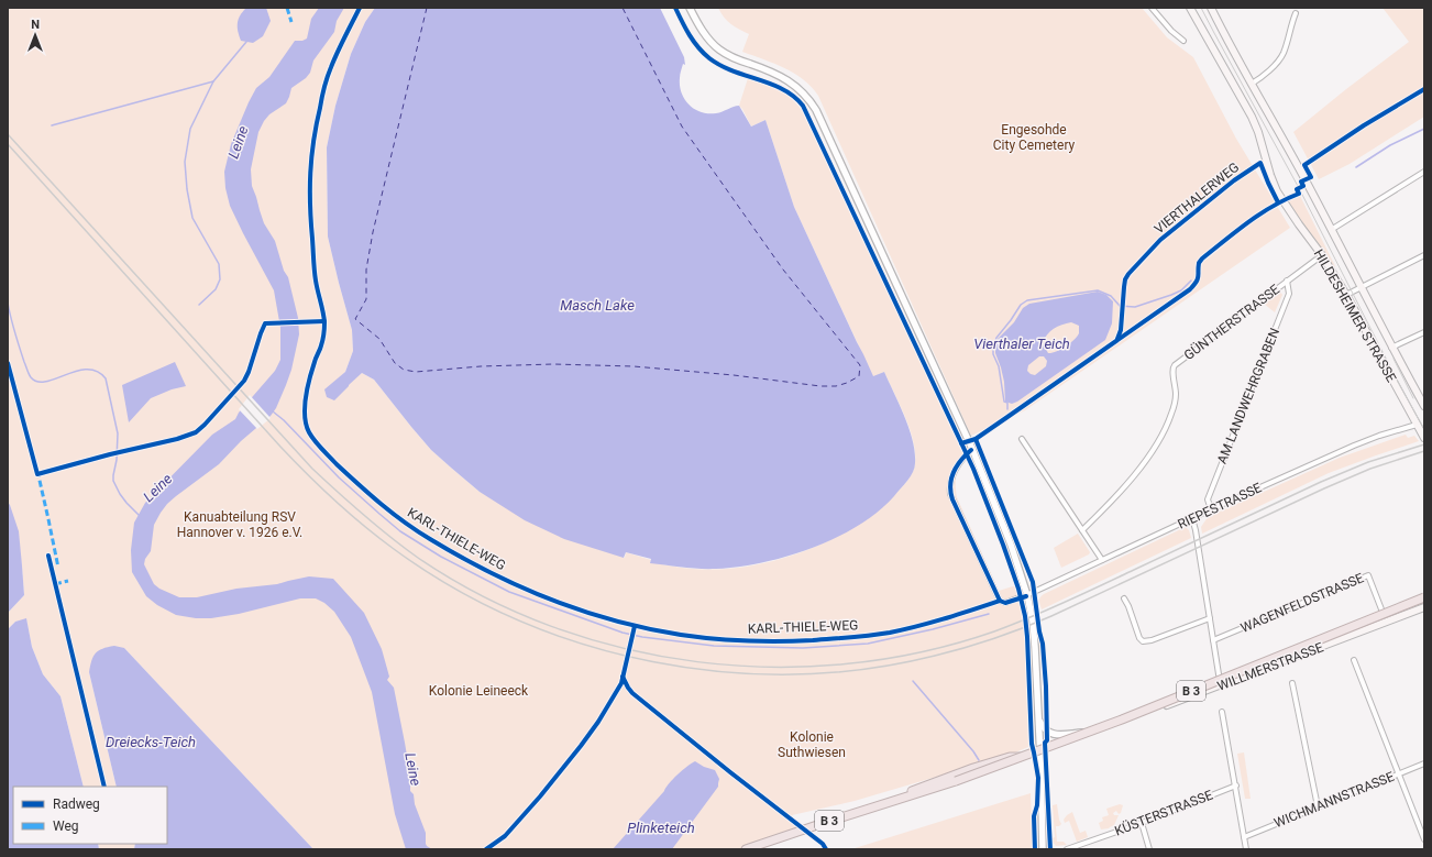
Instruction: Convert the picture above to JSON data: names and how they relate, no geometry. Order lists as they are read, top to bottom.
{
  "streets": {
    "highway": ["B 3"],
    "main road": ["HILDESHEIMER STRASSE", "WILLMERSTRASSE"],
    "street": [
      "GÜNTHERSTRASSE",
      "AM LANDWEHRGRABEN",
      "RIEPESTRASSE",
      "WAGENFELDSTRASSE",
      "WICHMANNSTRASSE",
      "KÜSTERSTRASSE"
    ],
    "cycle path": ["VIERTHALERWEG", "KARL-THIELE-WEG"]
  },
  "crossings": [
    ["HILDESHEIMER STRASSE", "GÜNTHERSTRASSE"],
    ["HILDESHEIMER STRASSE", "RIEPESTRASSE"],
    ["GÜNTHERSTRASSE", "AM LANDWEHRGRABEN"],
    ["AM LANDWEHRGRABEN", "RIEPESTRASSE"],
    ["WAGENFELDSTRASSE", "WILLMERSTRASSE"]
  ],
  "water": [
    "Leine",
    "Masch Lake",
    "Vierthaler Teich",
    "Dreiecks-Teich",
    "Plinketeich"
  ],
  "parks": [
    "Engesohde City Cemetery",
    "Kanuabteilung RSV Hannover v. 1926 e.V.",
    "Kolonie Leineeck",
    "Kolonie Suthwiesen"
  ],
  "legend": ["Radweg", "Weg"],
  "north": "top"
}
